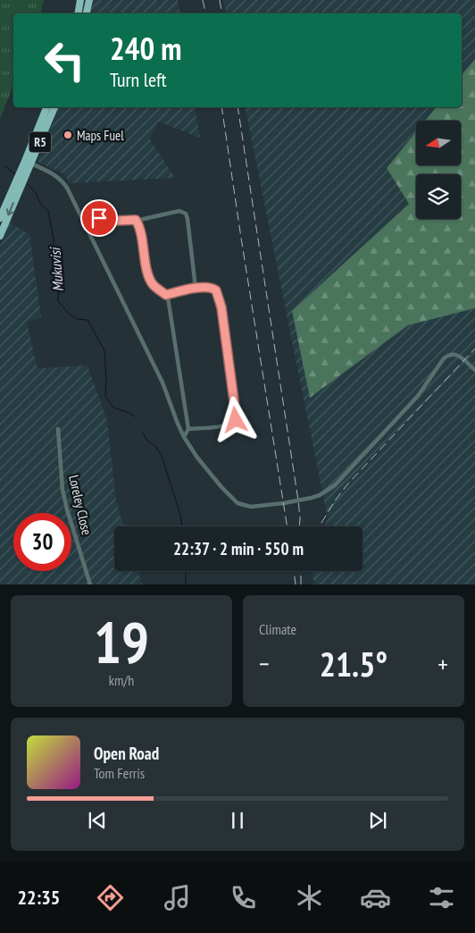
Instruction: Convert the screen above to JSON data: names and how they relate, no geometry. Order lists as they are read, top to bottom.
{
  "streets": {
    "highway": ["R5"],
    "street": ["Loreley Close"]
  },
  "water": ["Mukuvisi"],
  "places": ["Maps Fuel"],
  "north": "left",
  "page": {
    "turn": ["240 m", "Turn left"],
    "limit": "30",
    "trip": "22:37 · 2 min · 550 m",
    "tile": [
      ["19", "km/h"],
      "Climate"
    ],
    "heat": ["−", "21.5°", "+"],
    "song": ["Open Road", "Tom Ferris"],
    "tabs": "22:35"
  }
}
